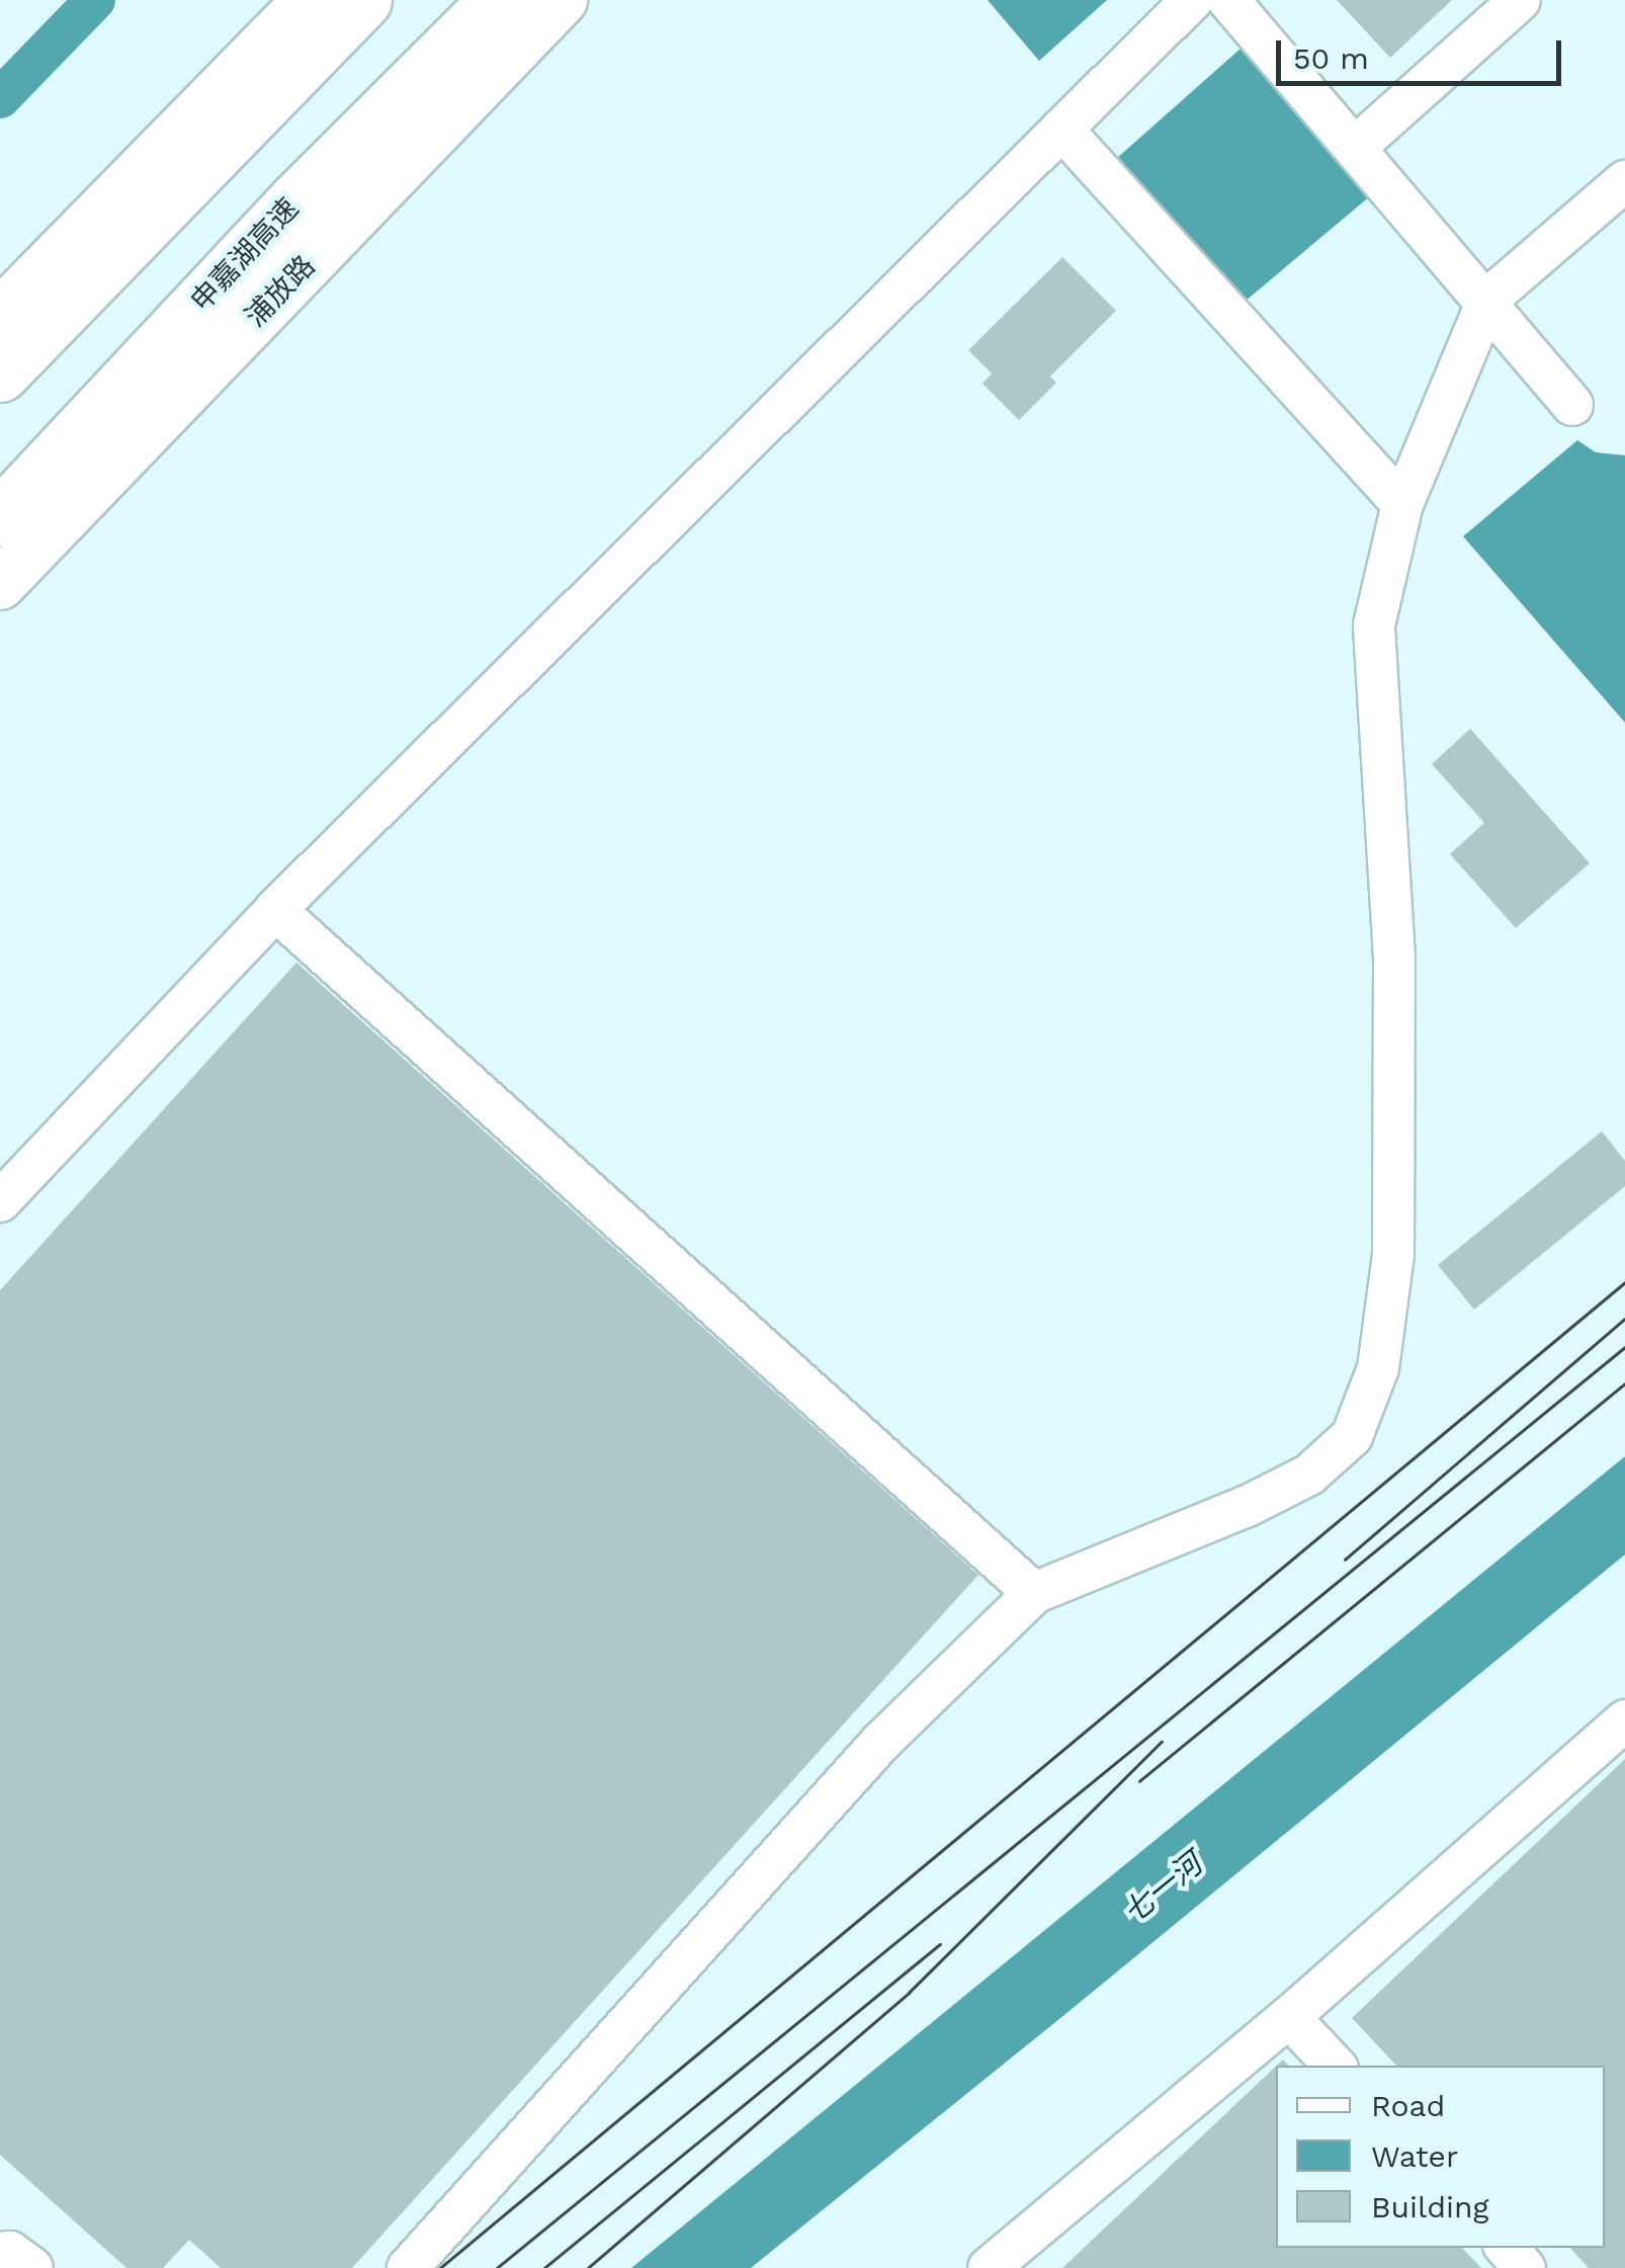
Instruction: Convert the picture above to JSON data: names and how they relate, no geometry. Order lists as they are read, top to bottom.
{
  "streets": {
    "highway": ["申嘉湖高速"],
    "main road": ["浦放路"]
  },
  "water": ["七一河"],
  "legend": ["Road", "Water", "Building"],
  "scale_bar": "50 m"
}
